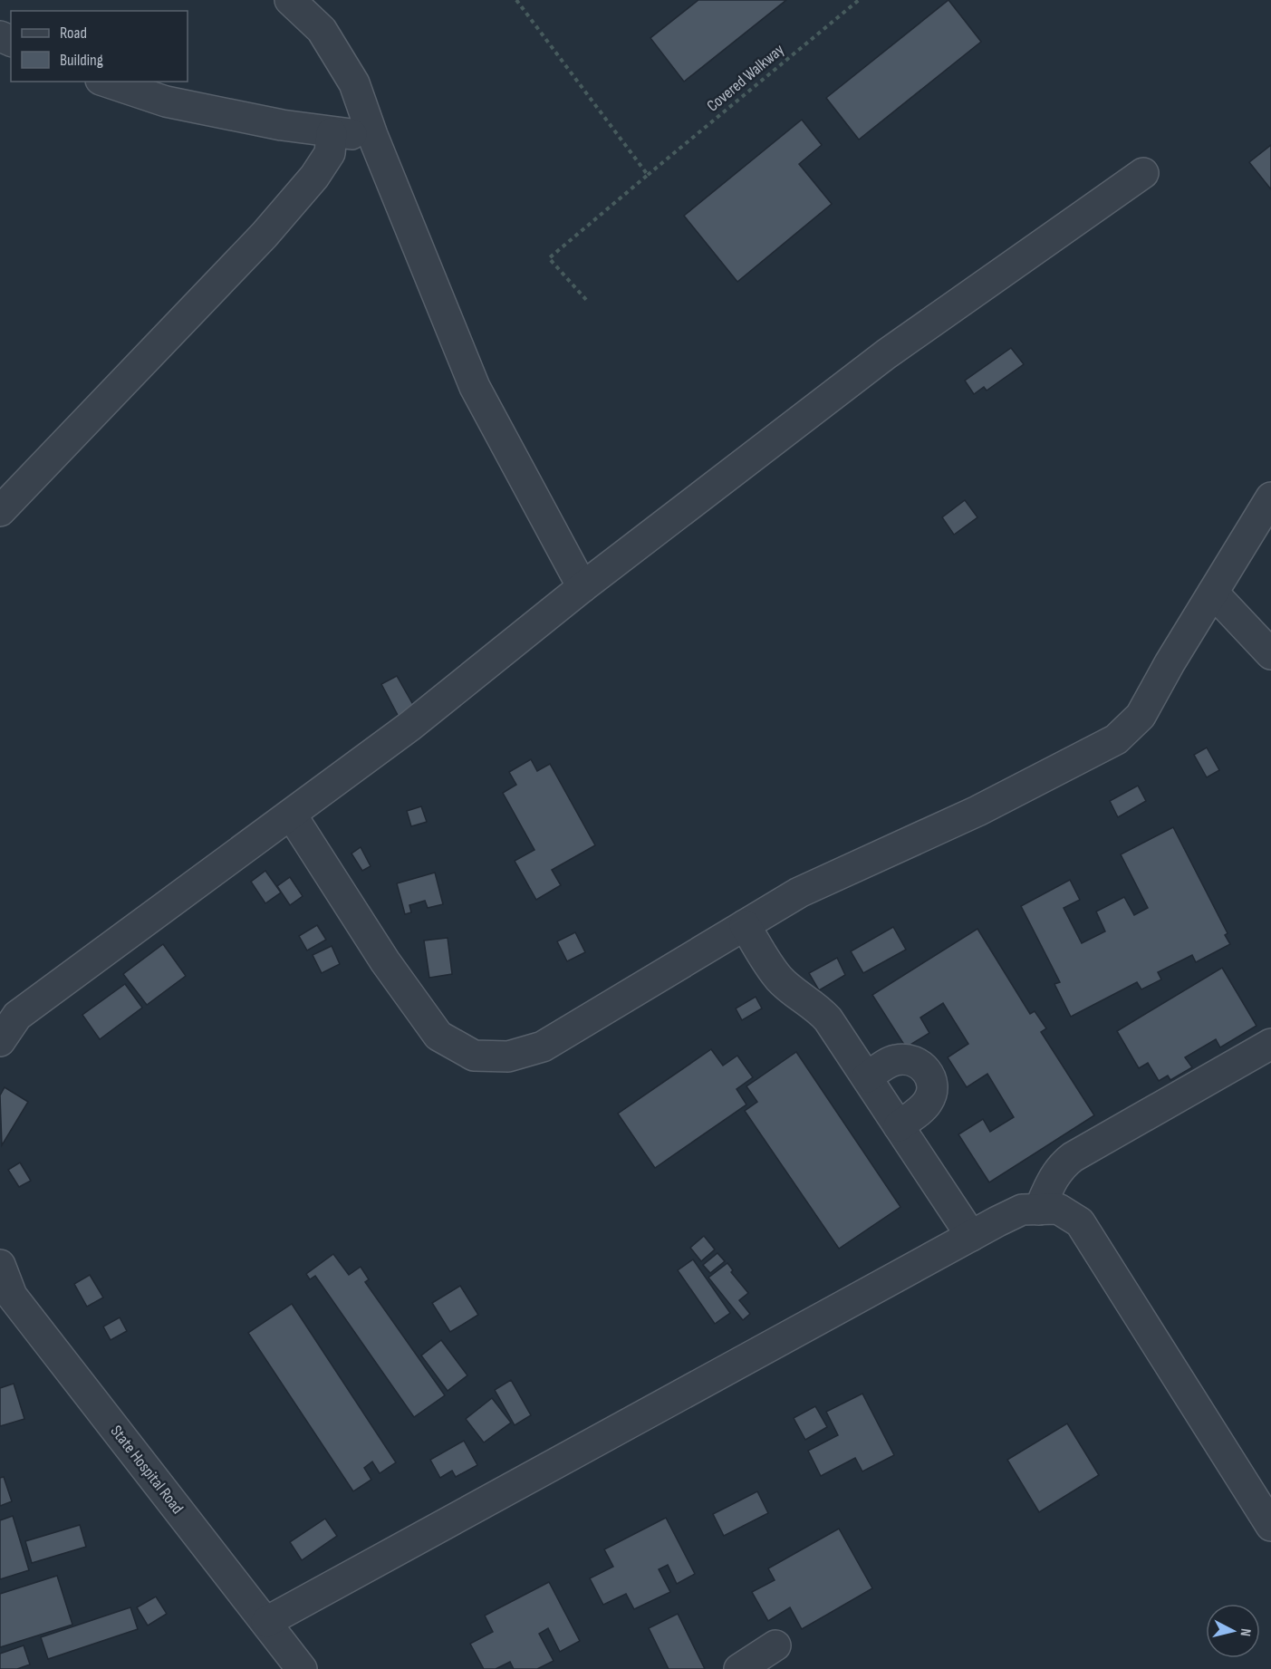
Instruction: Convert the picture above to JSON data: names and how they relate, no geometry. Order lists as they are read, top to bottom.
{
  "streets": {
    "street": ["State Hospital Road"],
    "path": ["Covered Walkway"]
  },
  "legend": ["Road", "Building"],
  "north": "right"
}
